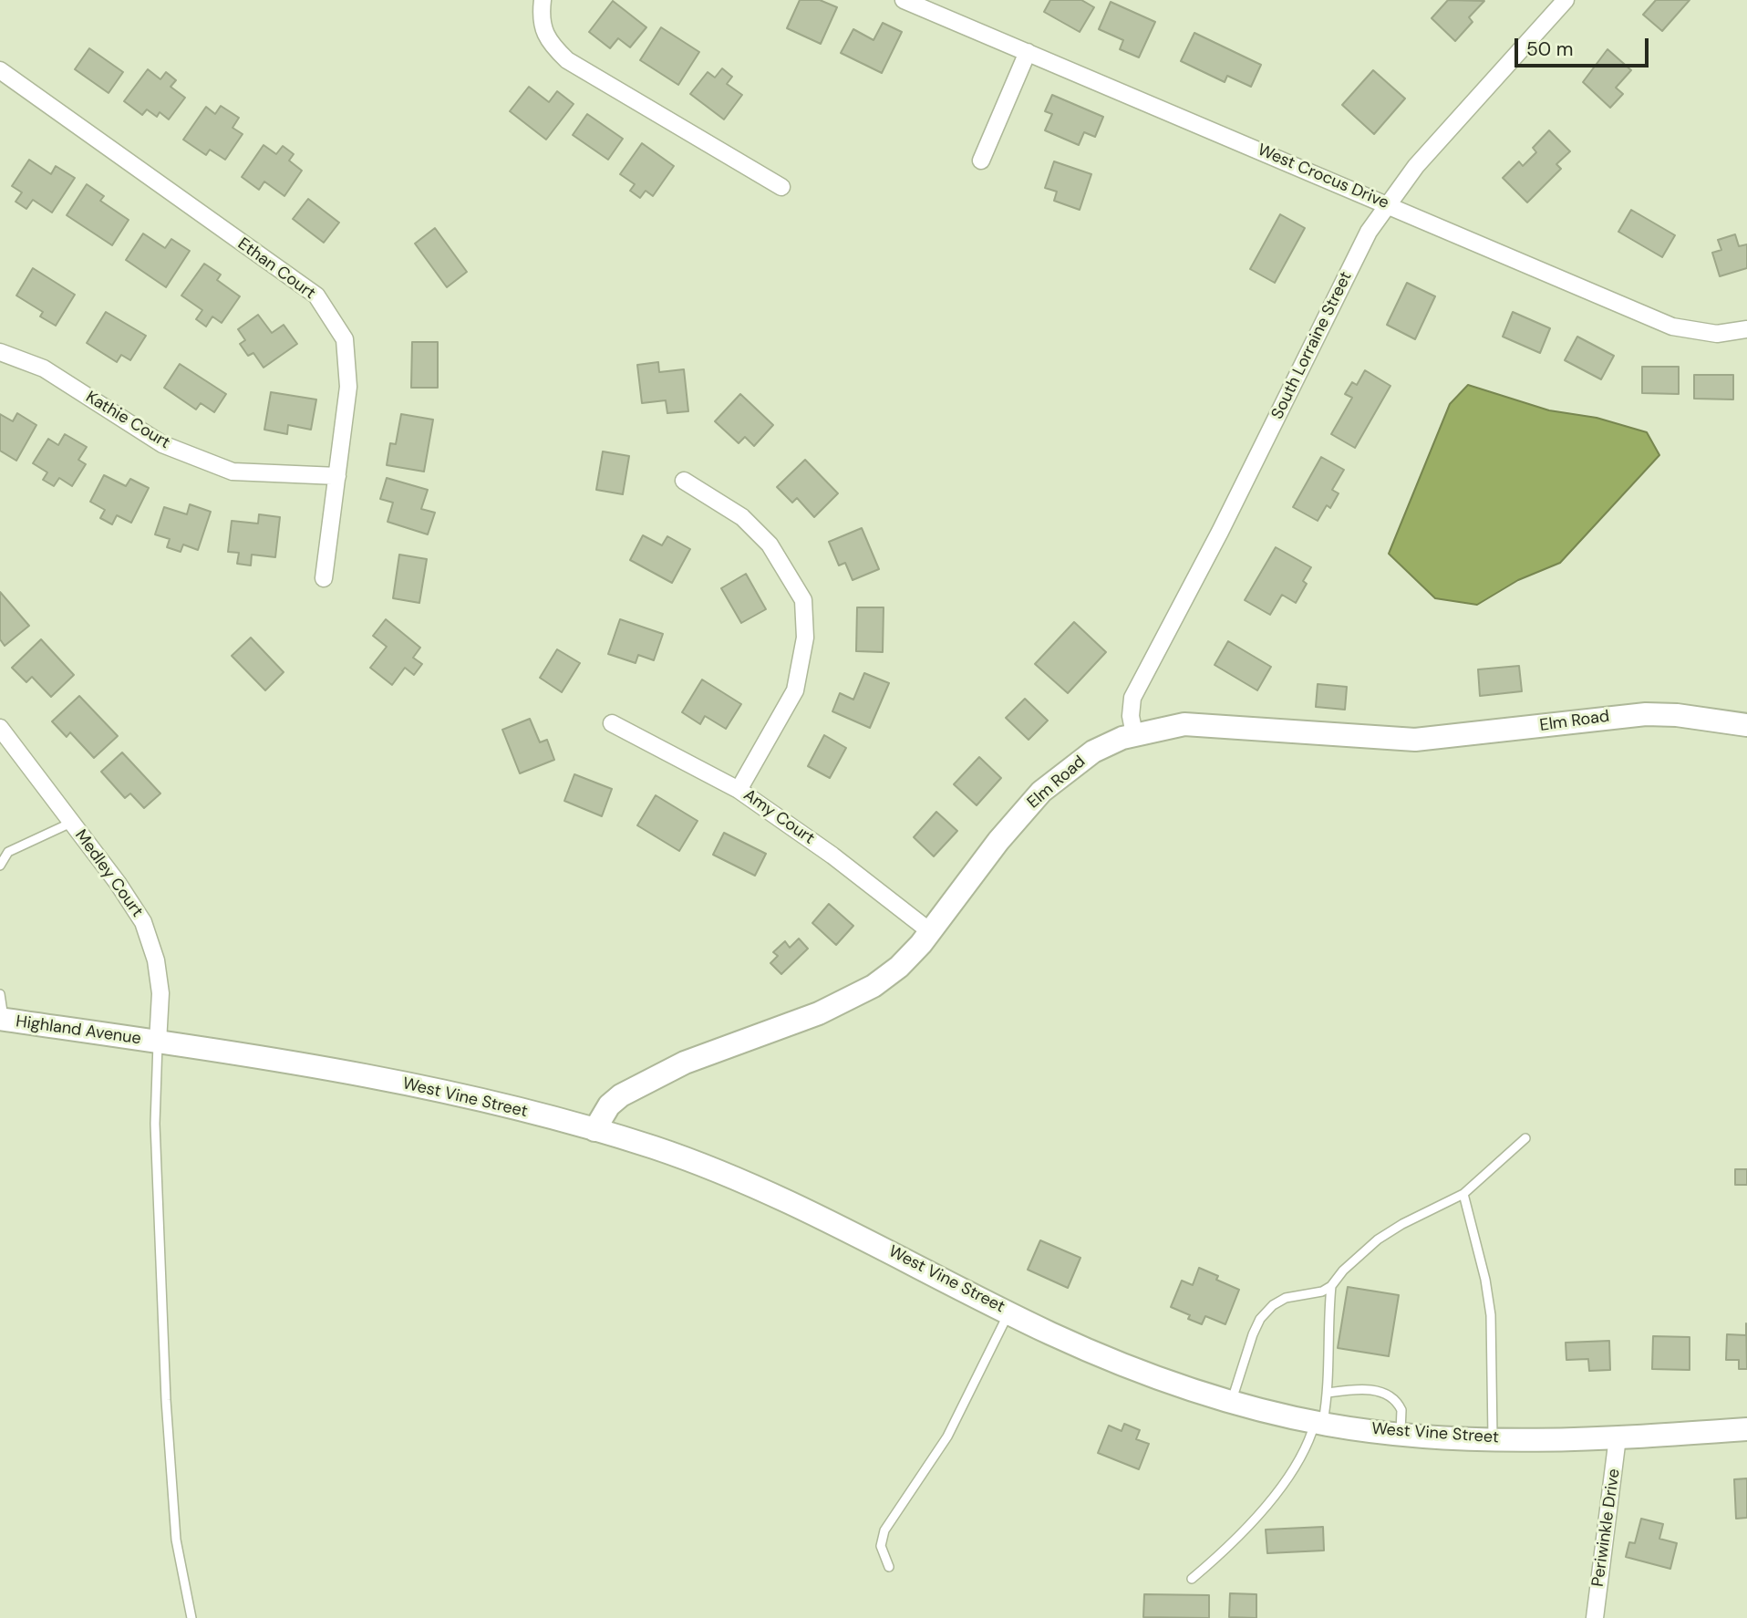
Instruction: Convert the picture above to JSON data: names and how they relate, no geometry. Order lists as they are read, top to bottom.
{
  "streets": {
    "main road": ["Elm Road", "Highland Avenue", "West Vine Street"],
    "street": [
      "West Crocus Drive",
      "Ethan Court",
      "South Lorraine Street",
      "Kathie Court",
      "Amy Court",
      "Medley Court",
      "Periwinkle Drive"
    ]
  },
  "crossings": [
    ["West Crocus Drive", "South Lorraine Street"],
    ["Ethan Court", "Kathie Court"],
    ["South Lorraine Street", "Elm Road"],
    ["Elm Road", "Amy Court"],
    ["Elm Road", "West Vine Street"],
    ["Medley Court", "Highland Avenue"],
    ["Medley Court", "West Vine Street"],
    ["Highland Avenue", "West Vine Street"],
    ["West Vine Street", "Periwinkle Drive"]
  ],
  "scale_bar": "50 m"
}
